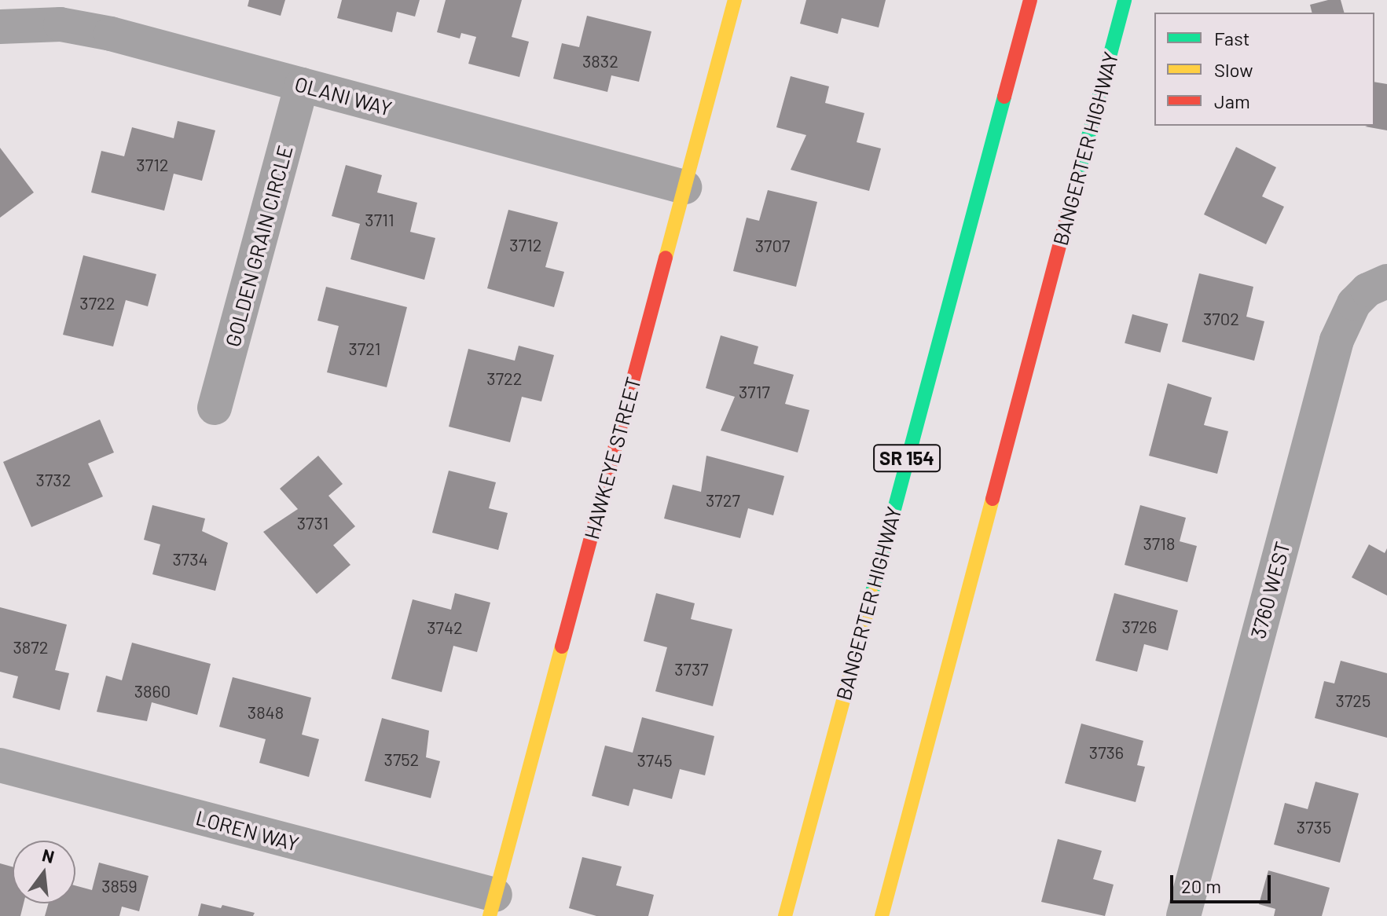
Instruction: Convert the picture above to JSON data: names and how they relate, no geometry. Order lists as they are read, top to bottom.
{
  "streets": {
    "main road": ["BANGERTER HIGHWAY", "HAWKEYE STREET", "SR 154"],
    "street": [
      "OLANI WAY",
      "GOLDEN GRAIN CIRCLE",
      "3760 WEST",
      "LOREN WAY"
    ]
  },
  "crossings": [
    ["OLANI WAY", "GOLDEN GRAIN CIRCLE"],
    ["OLANI WAY", "HAWKEYE STREET"],
    ["HAWKEYE STREET", "LOREN WAY"]
  ],
  "house_numbers": [
    "3832",
    "3712",
    "3711",
    "3712",
    "3707",
    "3722",
    "3702",
    "3721",
    "3722",
    "3717",
    "3732",
    "3727",
    "3731",
    "3718",
    "3734",
    "3726",
    "3742",
    "3872",
    "3737",
    "3860",
    "3725",
    "3848",
    "3736",
    "3752",
    "3745",
    "3735",
    "3859"
  ],
  "legend": ["Fast", "Slow", "Jam"],
  "scale_bar": "20 m",
  "north": "top"
}
